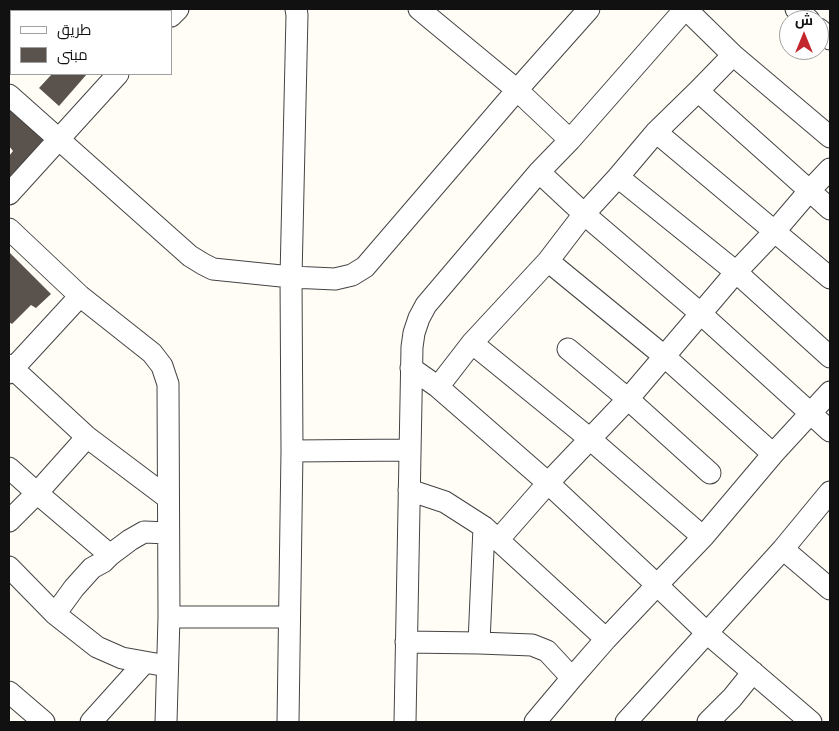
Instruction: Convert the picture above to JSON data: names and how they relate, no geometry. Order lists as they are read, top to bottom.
{
  "legend": ["طريق", "مبنى"],
  "north": "top"
}
